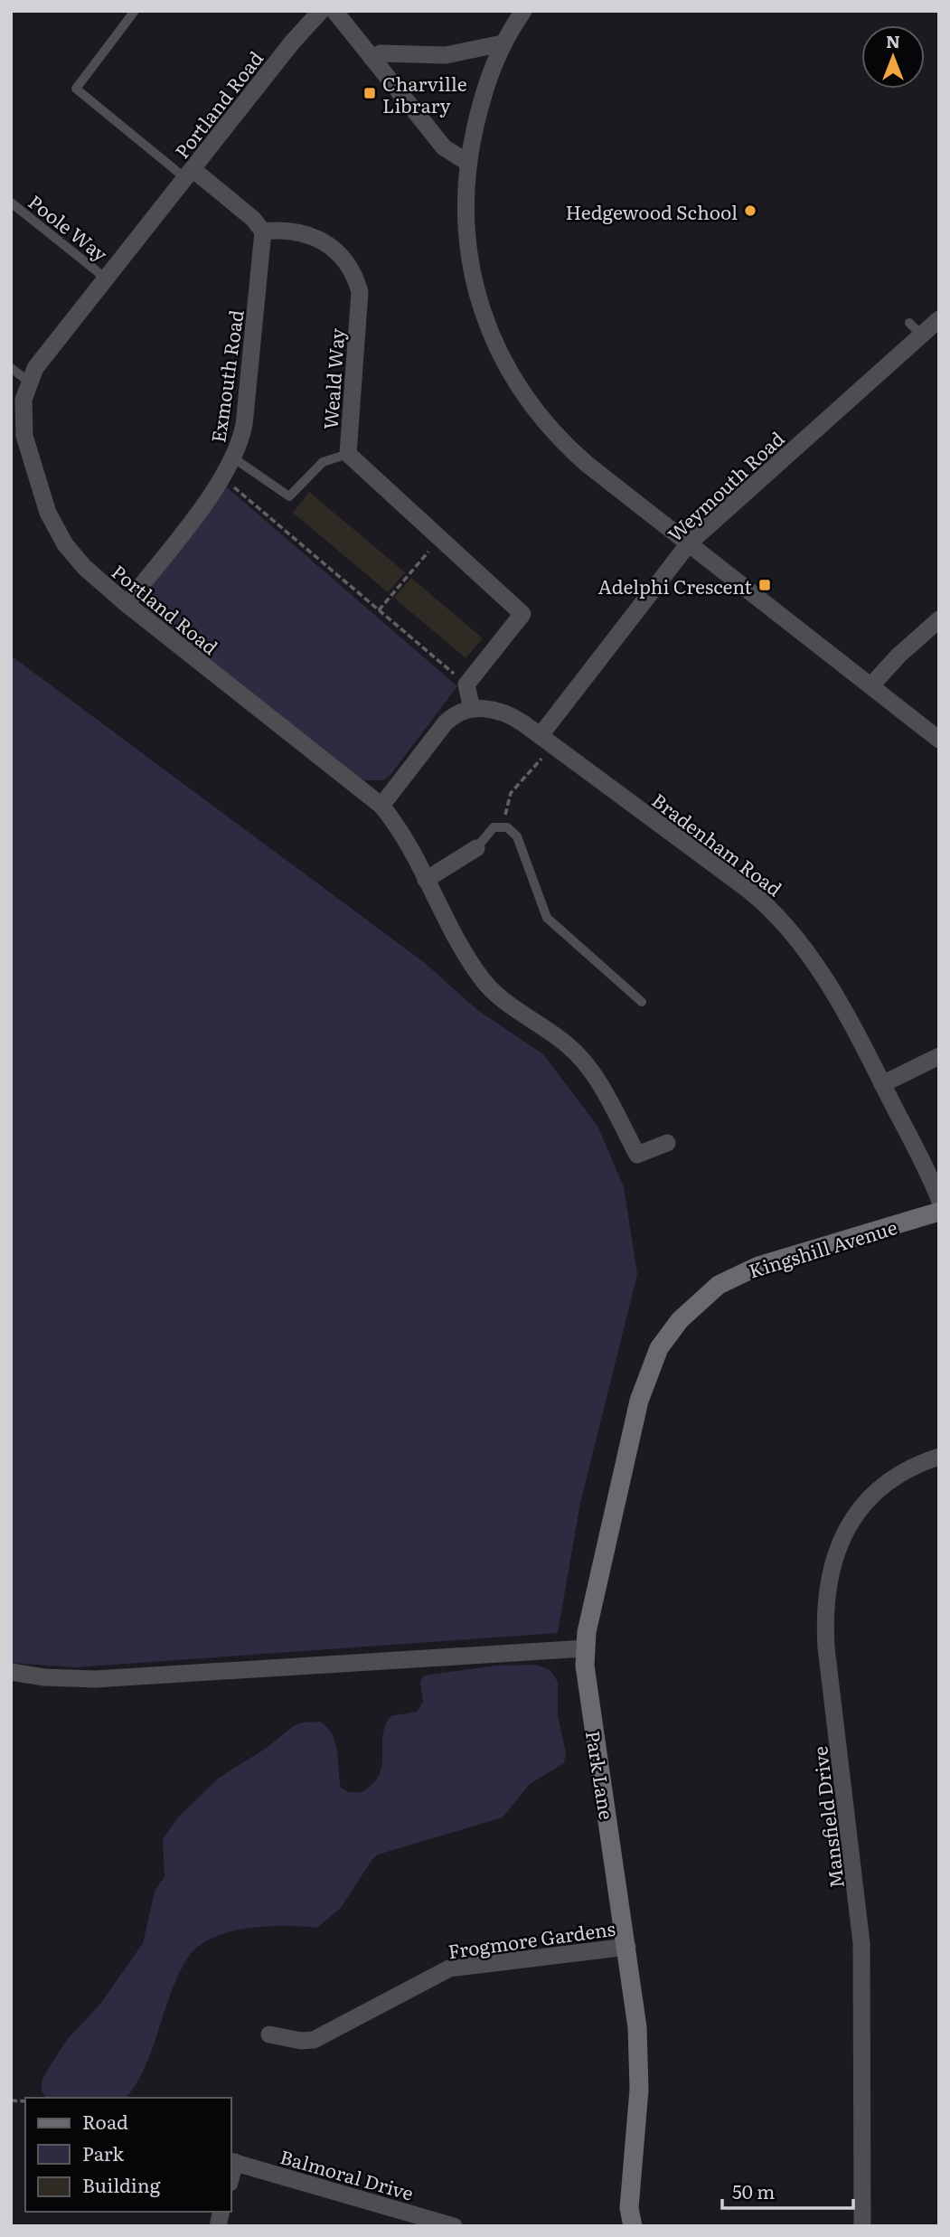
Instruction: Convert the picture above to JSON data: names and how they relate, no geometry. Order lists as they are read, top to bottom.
{
  "streets": {
    "street": [
      "Portland Road",
      "Exmouth Road",
      "Weald Way",
      "Weymouth Road",
      "Bradenham Road",
      "Kingshill Avenue",
      "Park Lane",
      "Mansfield Drive",
      "Frogmore Gardens",
      "Balmoral Drive"
    ],
    "lane": ["Poole Way"]
  },
  "crossings": [
    ["Portland Road", "Poole Way"],
    ["Portland Road", "Exmouth Road"],
    ["Exmouth Road", "Weald Way"],
    ["Weymouth Road", "Bradenham Road"],
    ["Kingshill Avenue", "Park Lane"],
    ["Park Lane", "Frogmore Gardens"]
  ],
  "places": {
    "transit": ["Charville Library", "Adelphi Crescent"],
    "other": ["Hedgewood School"]
  },
  "legend": ["Road", "Park", "Building"],
  "scale_bar": "50 m",
  "north": "top"
}
